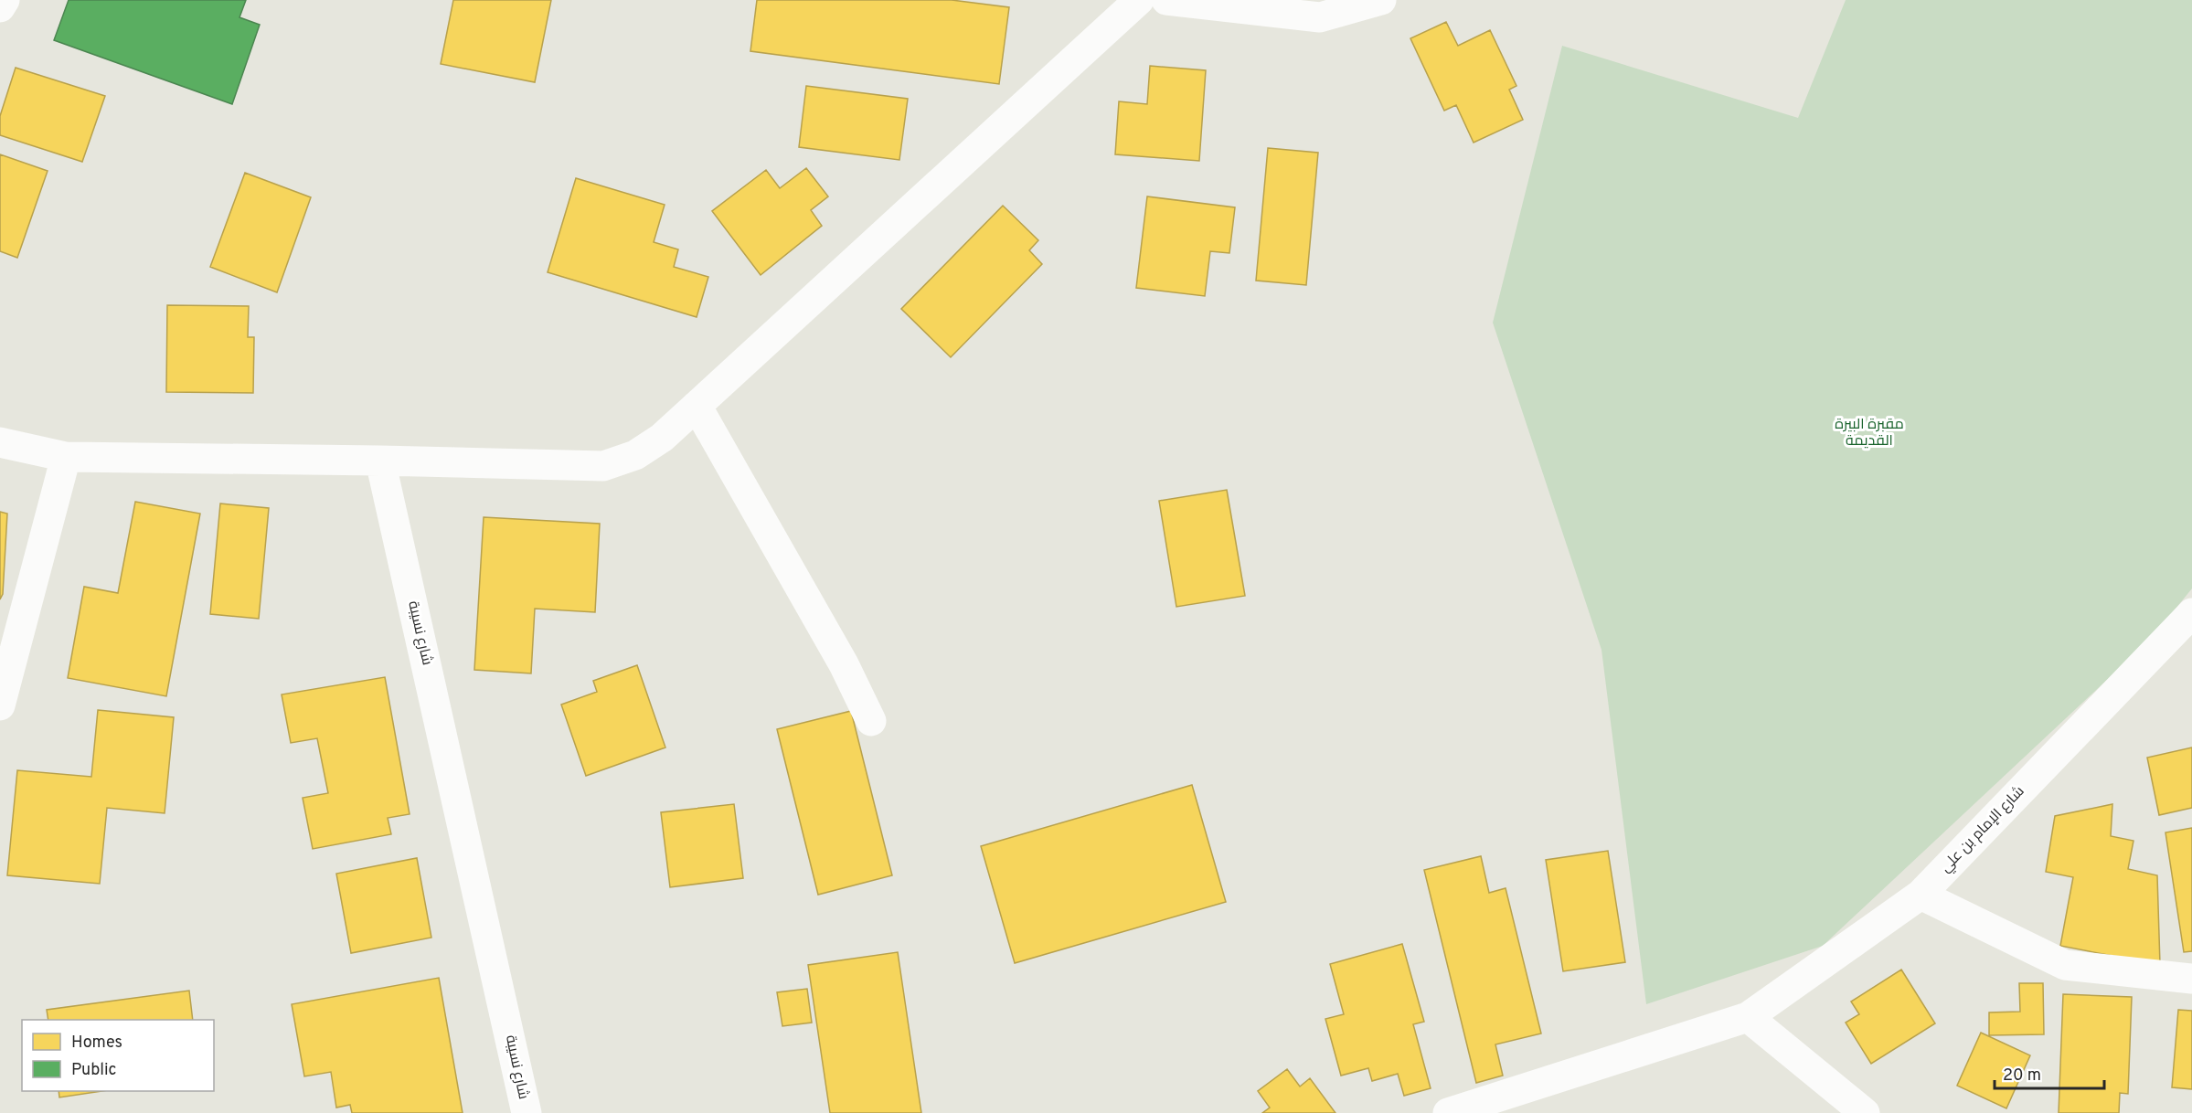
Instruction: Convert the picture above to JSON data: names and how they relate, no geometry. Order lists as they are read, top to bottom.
{
  "streets": {
    "street": ["شارع نسيبة", "شارع الإمام بن علي"]
  },
  "parks": ["مقبرة البيرة القديمة"],
  "legend": ["Homes", "Public"],
  "scale_bar": "20 m"
}
